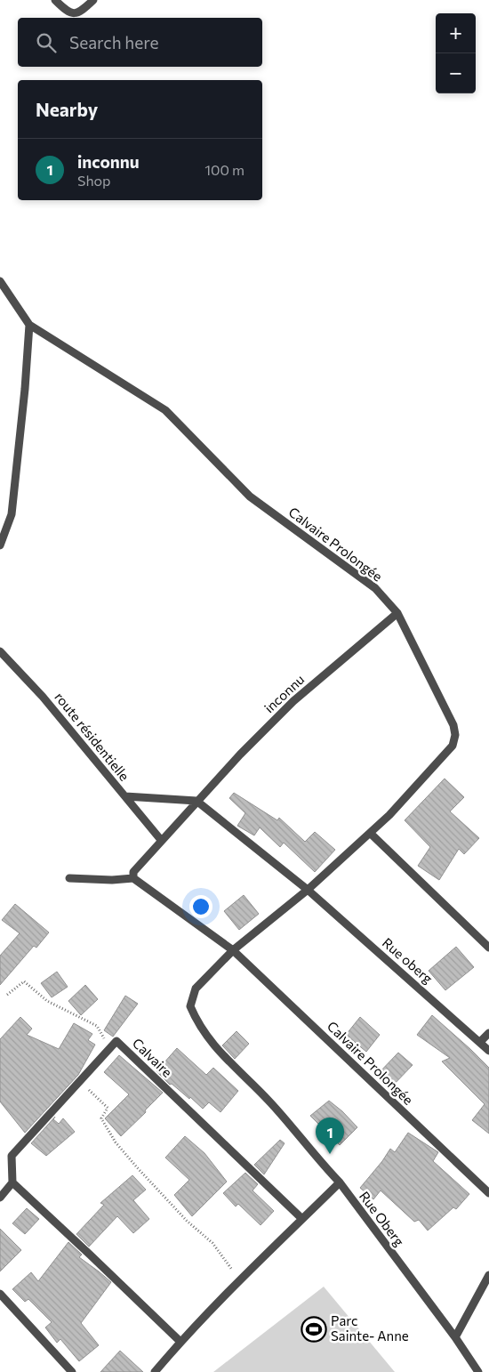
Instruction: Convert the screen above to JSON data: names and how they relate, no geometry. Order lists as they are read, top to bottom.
{
  "streets": {
    "street": [
      "Calvaire Prolongée",
      "inconnu",
      "route résidentielle",
      "Rue oberg",
      "Calvaire",
      "Rue Oberg"
    ]
  },
  "crossings": [
    ["Calvaire Prolongée", "inconnu"],
    ["Calvaire Prolongée", "Rue oberg"],
    ["Calvaire Prolongée", "Rue Oberg"],
    ["inconnu", "route résidentielle"]
  ],
  "places": {
    "sports": ["Parc Sainte- Anne"]
  },
  "page": {
    "map_buttons": ["+", "−"],
    "search": "Search here",
    "heading": "Nearby",
    "list": [
      {
        "mark": "1",
        "name": "inconnu",
        "note": "Shop",
        "value": "100 m"
      }
    ],
    "pins": "1"
  }
}
